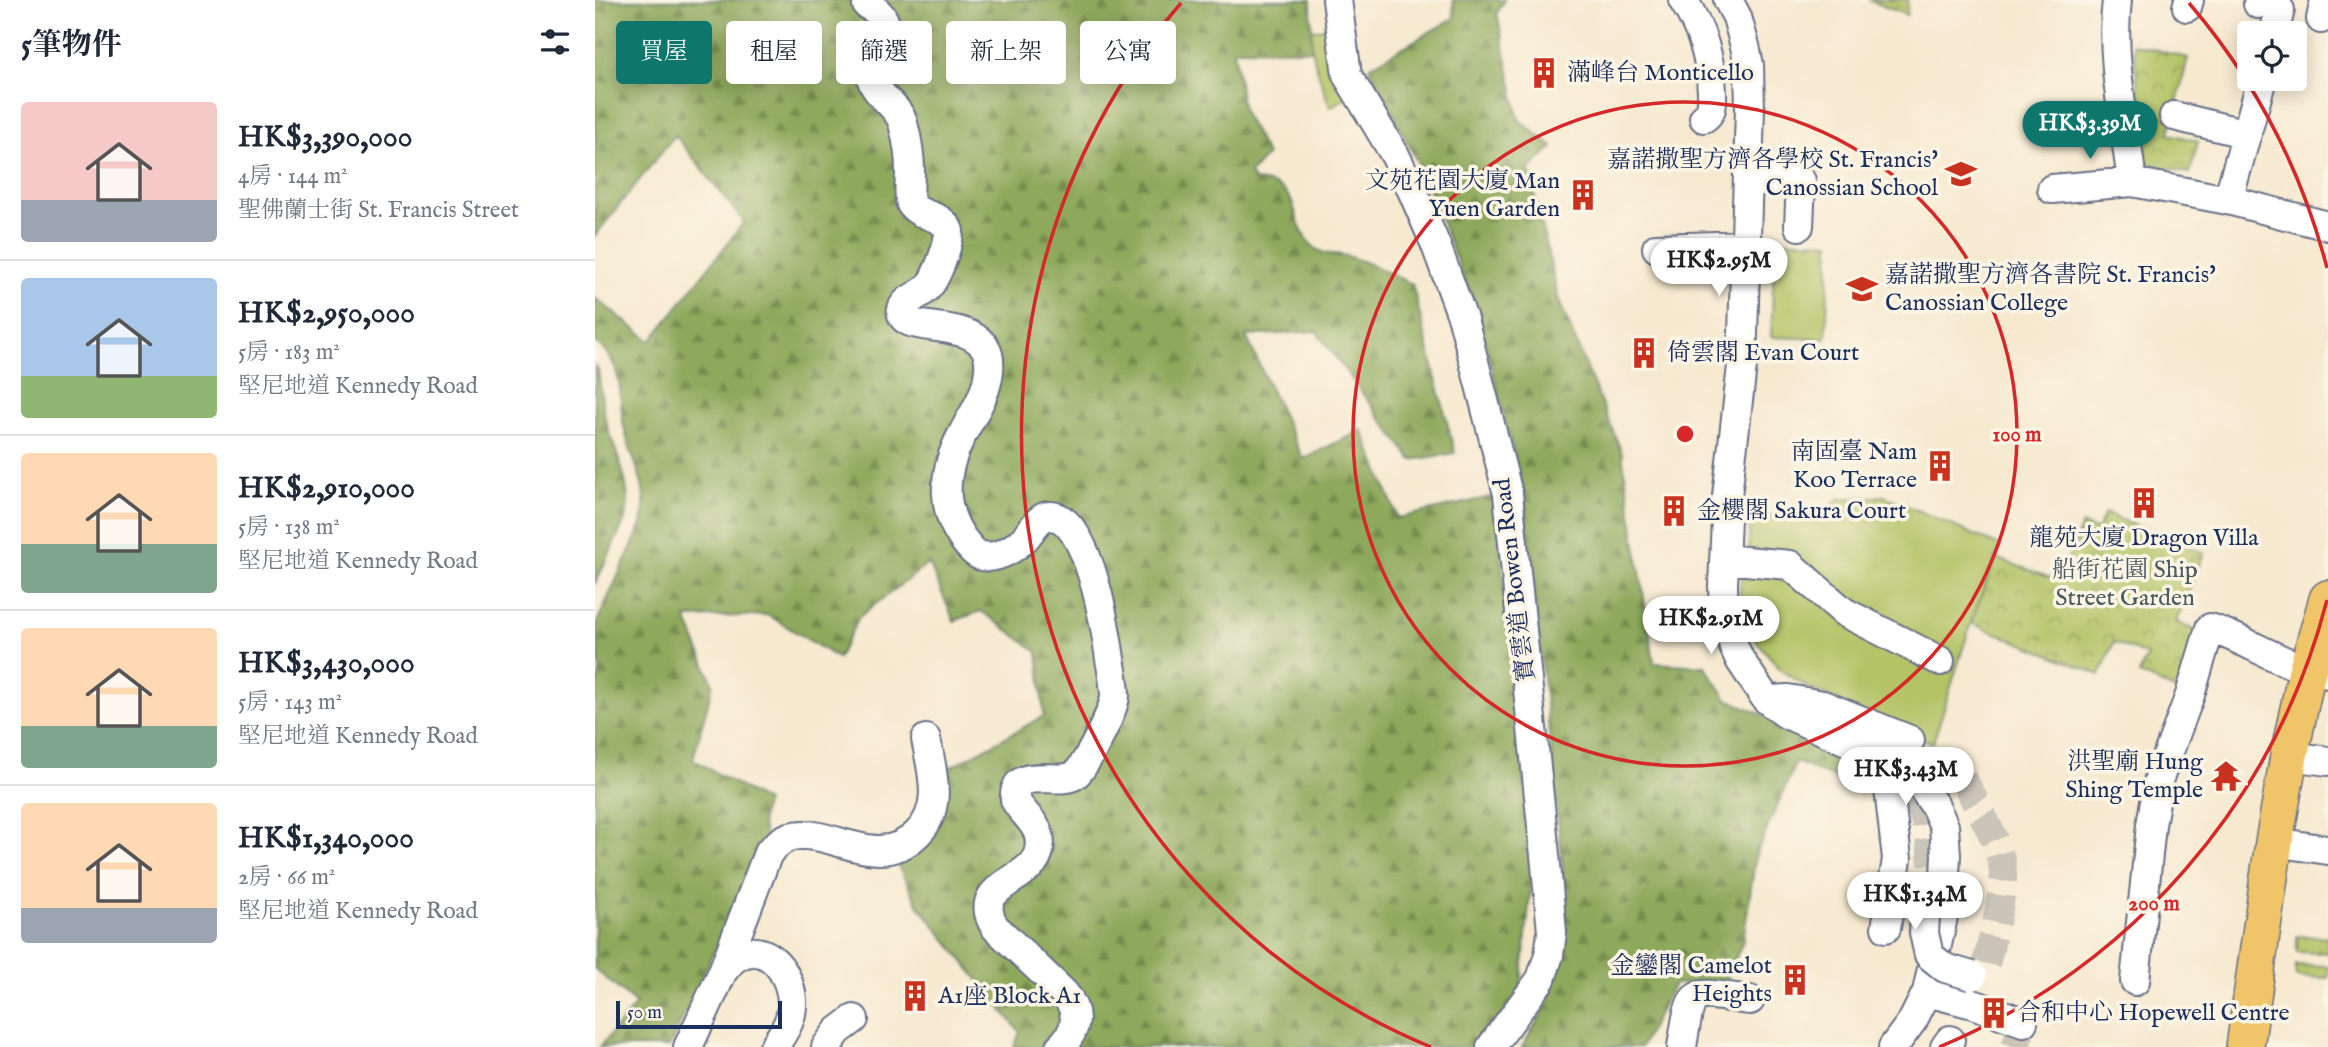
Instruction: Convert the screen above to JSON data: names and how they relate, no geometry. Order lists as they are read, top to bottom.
{
  "streets": {
    "street": ["寶雲道 Bowen Road"]
  },
  "parks": ["船街花園 Ship Street Garden"],
  "places": {
    "building": [
      "滿峰台 Monticello",
      "文苑花園大廈 Man Yuen Garden",
      "倚雲閣 Evan Court",
      "南固臺 Nam Koo Terrace",
      "龍苑大廈 Dragon Villa",
      "金櫻閣 Sakura Court",
      "金鑾閣 Camelot Heights",
      "A1座 Block A1",
      "合和中心 Hopewell Centre"
    ],
    "school or university": ["嘉諾撒聖方濟各學校 St. Francis' Canossian School", "嘉諾撒聖方濟各書院 St. Francis' Canossian College"],
    "temple": ["洪聖廟 Hung Shing Temple"]
  },
  "scale_bar": "50 m",
  "page": {
    "heading": "5筆物件",
    "chip": [
      "買屋",
      "租屋",
      "篩選",
      "新上架",
      "公寓"
    ],
    "list": [
      {
        "name": "HK$3,390,000",
        "note": "4房 · 144 m² · 聖佛蘭士街 St. Francis Street"
      },
      {
        "name": "HK$2,950,000",
        "note": "5房 · 183 m² · 堅尼地道 Kennedy Road"
      },
      {
        "name": "HK$2,910,000",
        "note": "5房 · 138 m² · 堅尼地道 Kennedy Road"
      },
      {
        "name": "HK$3,430,000",
        "note": "5房 · 143 m² · 堅尼地道 Kennedy Road"
      },
      {
        "name": "HK$1,340,000",
        "note": "2房 · 66 m² · 堅尼地道 Kennedy Road"
      }
    ],
    "price": [
      "HK$3.39M",
      "HK$2.95M",
      "HK$2.91M",
      "HK$3.43M",
      "HK$1.34M"
    ],
    "scale": "50 m"
  },
  "rings": ["100 m", "200 m"]
}
